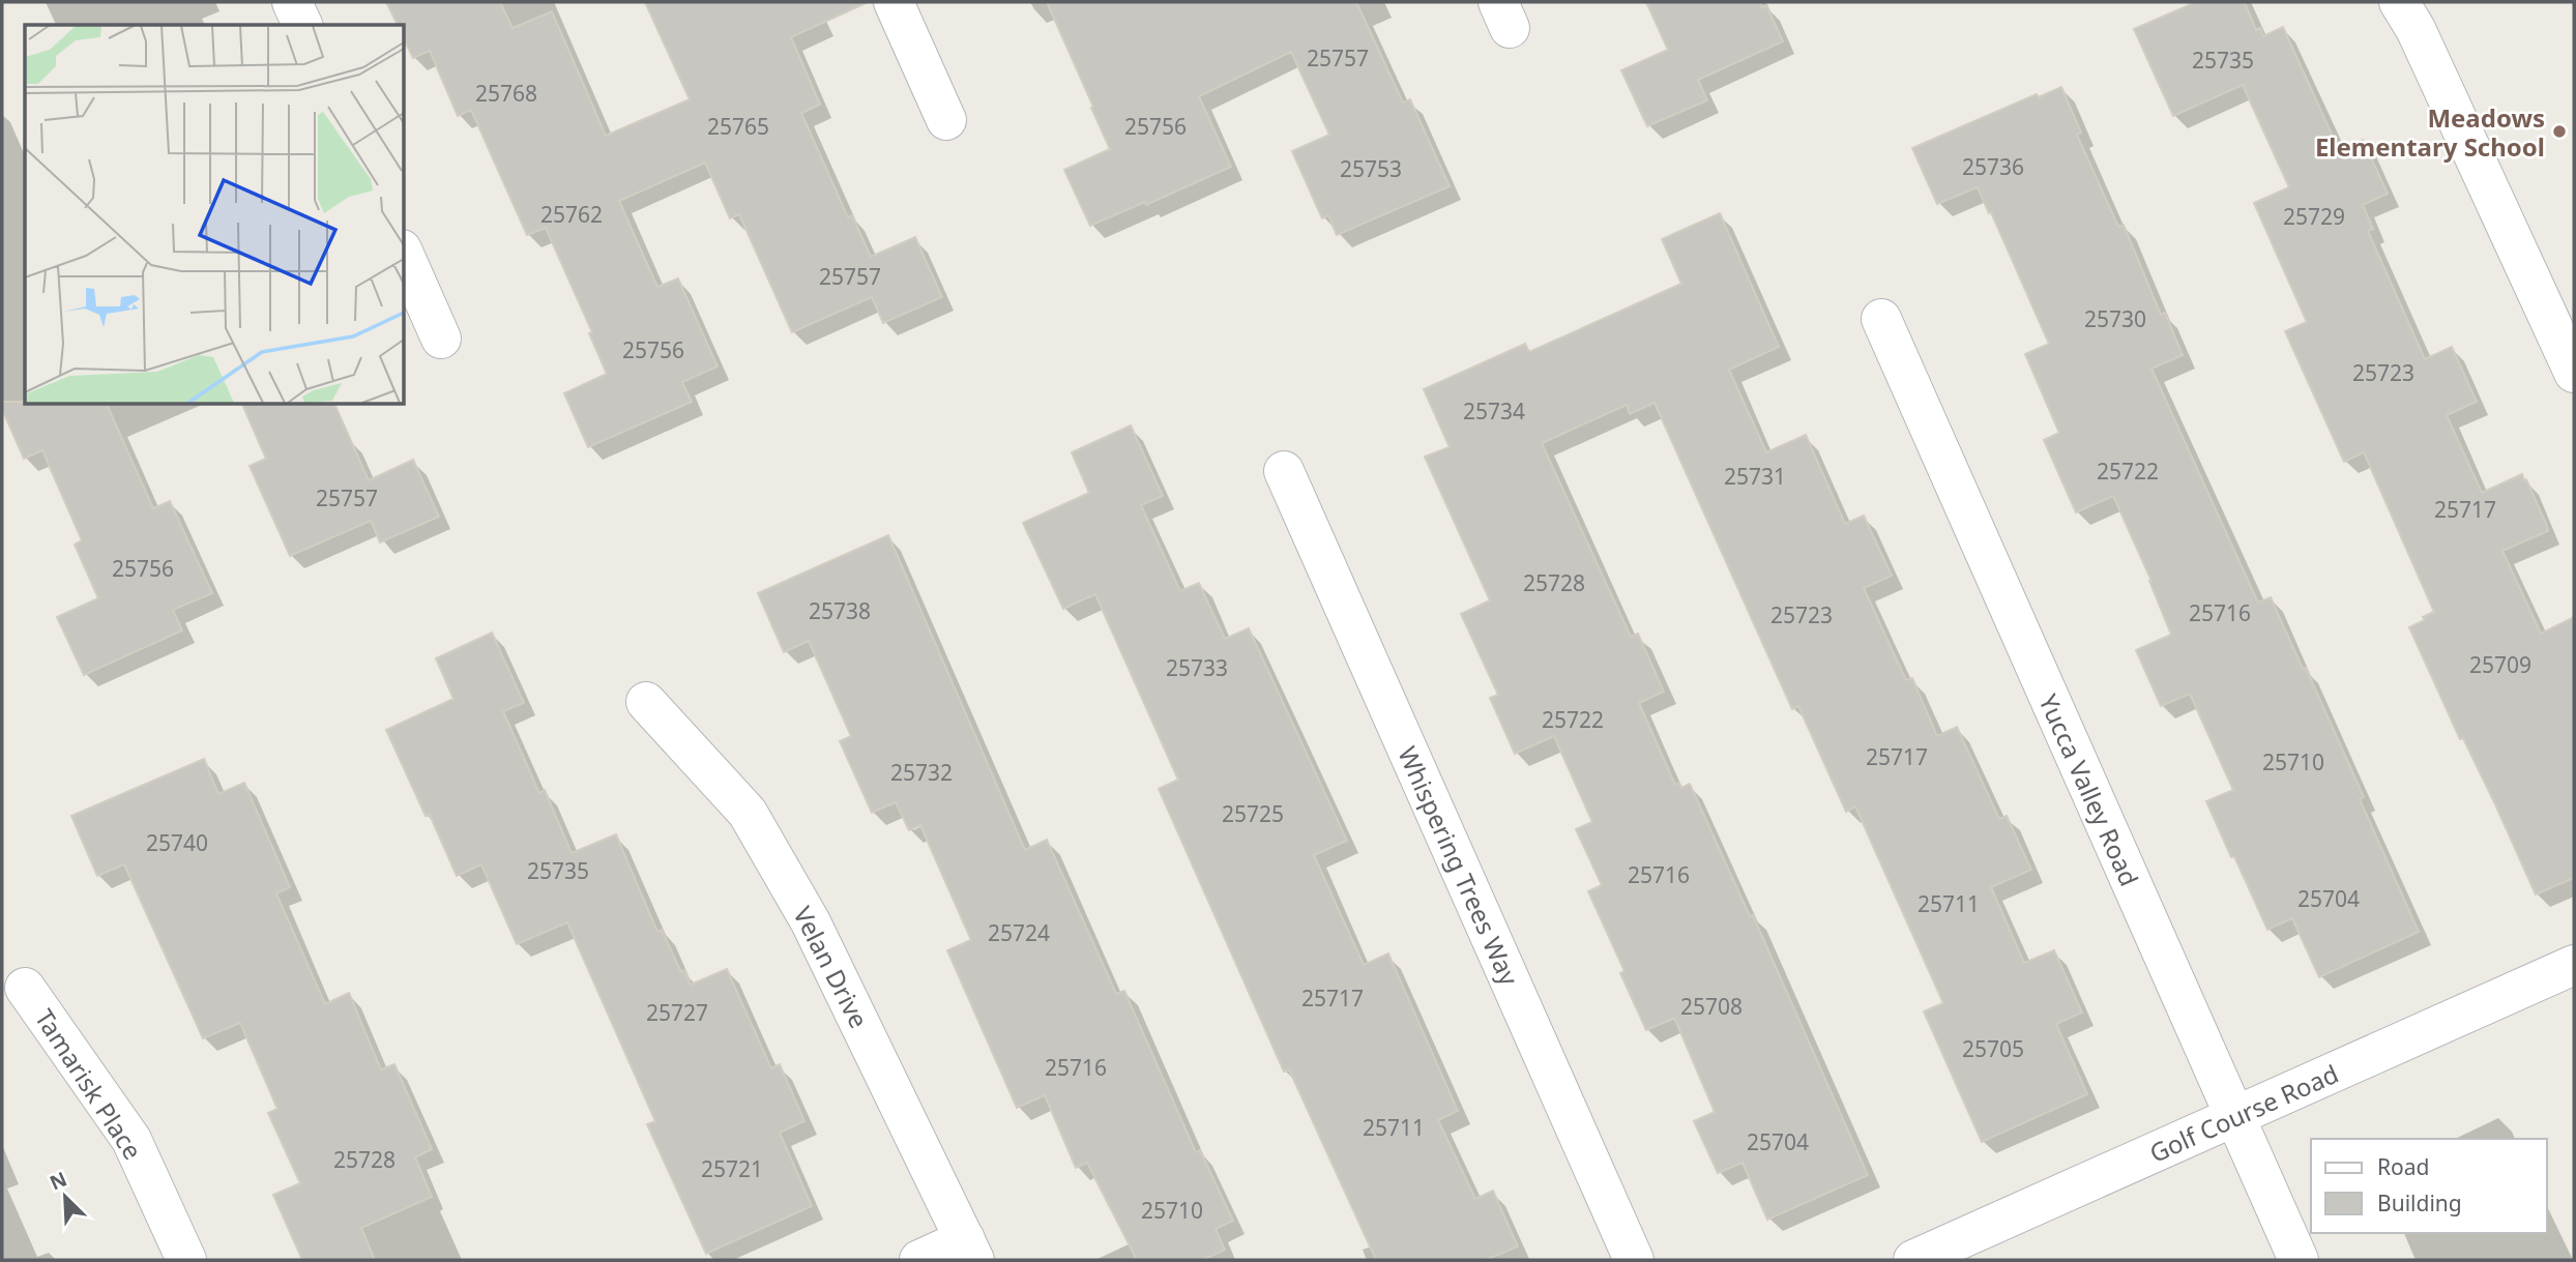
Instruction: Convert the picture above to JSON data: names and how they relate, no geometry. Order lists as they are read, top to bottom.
{
  "streets": {
    "street": [
      "Yucca Valley Road",
      "Whispering Trees Way",
      "Velan Drive",
      "Tamarisk Place",
      "Golf Course Road"
    ]
  },
  "crossings": [
    ["Yucca Valley Road", "Golf Course Road"]
  ],
  "places": ["Meadows Elementary School"],
  "house_numbers": [
    "25757",
    "25735",
    "25768",
    "25765",
    "25756",
    "25736",
    "25753",
    "25762",
    "25729",
    "25757",
    "25730",
    "25756",
    "25723",
    "25734",
    "25722",
    "25731",
    "25757",
    "25717",
    "25756",
    "25728",
    "25738",
    "25716",
    "25723",
    "25709",
    "25733",
    "25722",
    "25717",
    "25710",
    "25732",
    "25725",
    "25740",
    "25735",
    "25716",
    "25704",
    "25711",
    "25724",
    "25717",
    "25708",
    "25727",
    "25705",
    "25716",
    "25711",
    "25704",
    "25728",
    "25721",
    "25710"
  ],
  "legend": ["Road", "Building"],
  "north": "top left"
}
